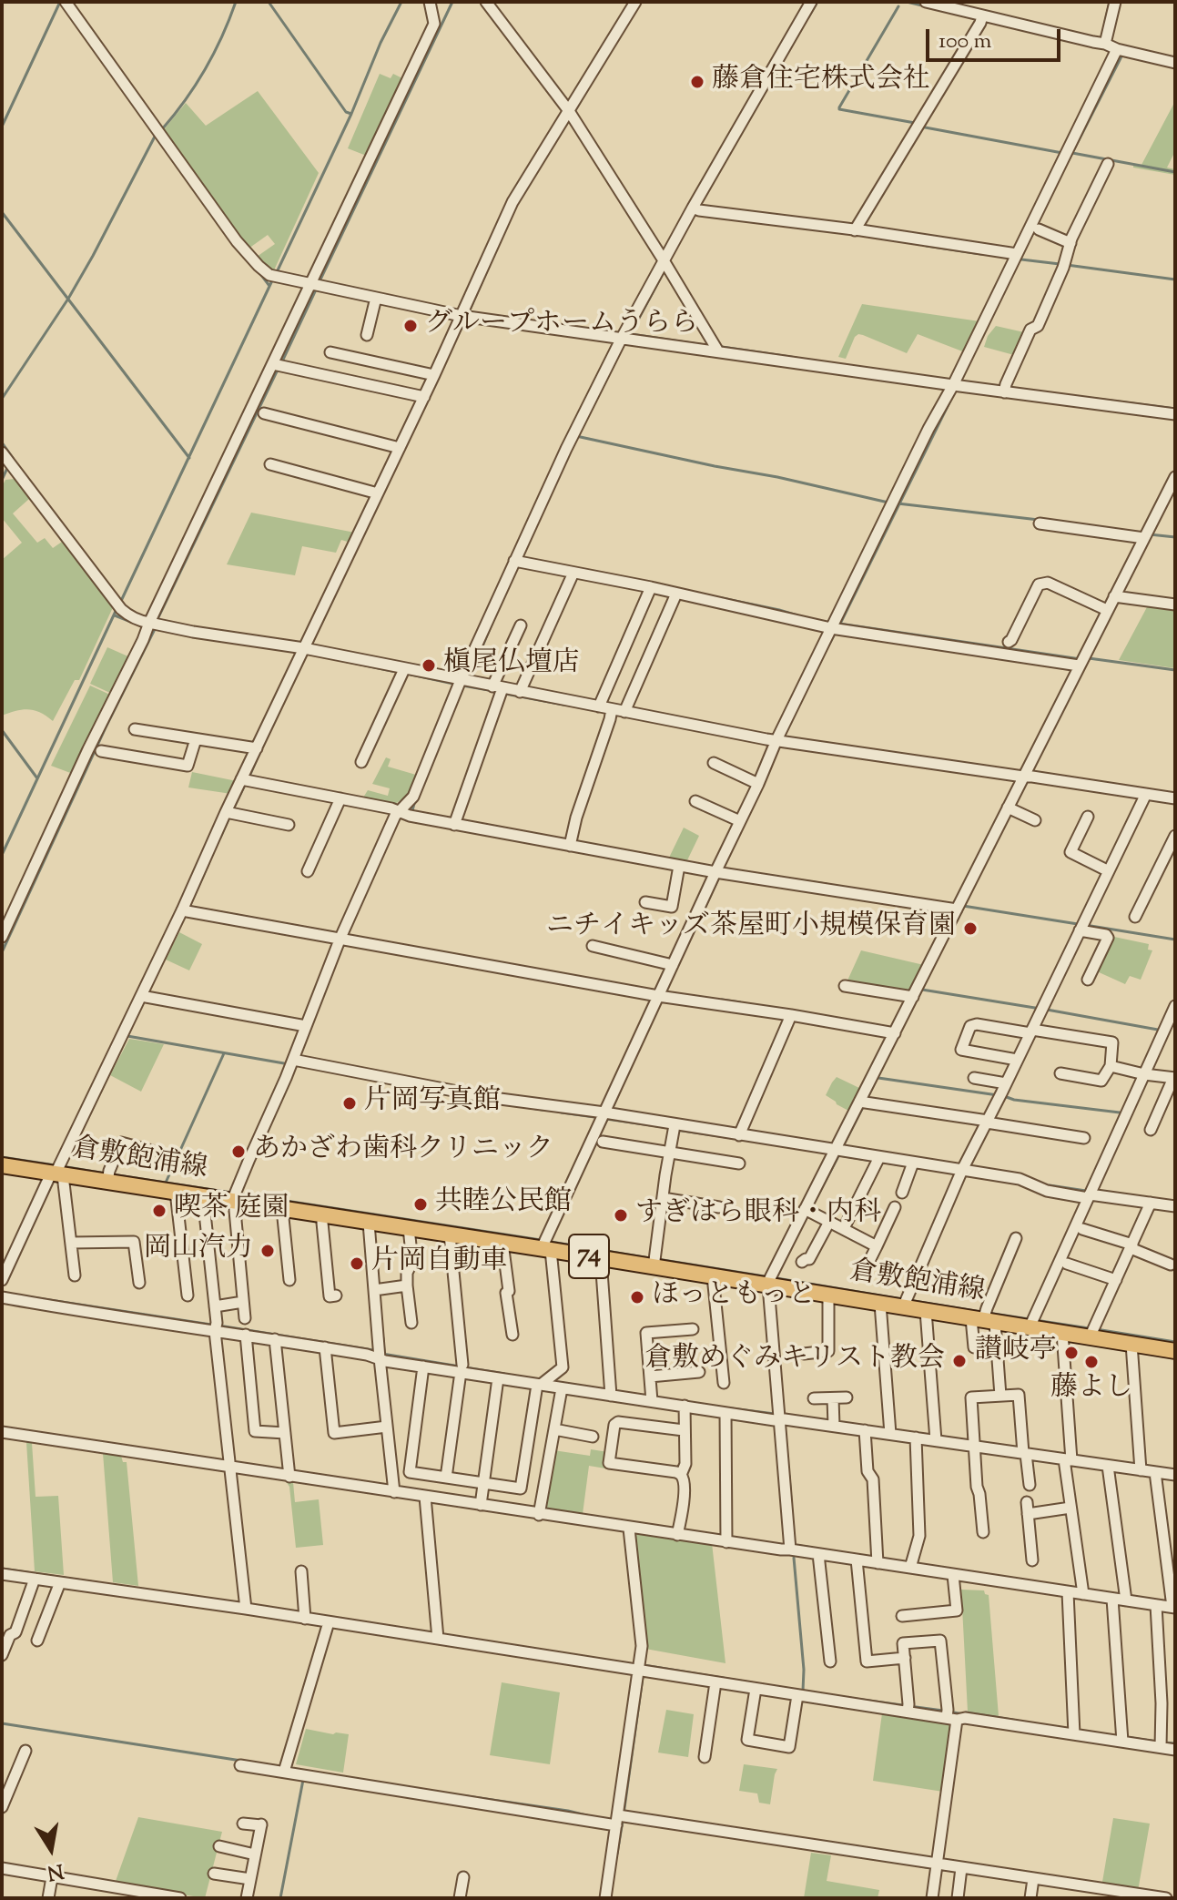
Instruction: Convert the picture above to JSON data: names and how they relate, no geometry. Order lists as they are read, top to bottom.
{
  "streets": {
    "main road": ["倉敷飽浦線", "74"]
  },
  "places": [
    "藤倉住宅株式会社",
    "グループホームうらら",
    "槇尾仏壇店",
    "ニチイキッズ茶屋町小規模保育園",
    "片岡写真館",
    "あかざわ歯科クリニック",
    "共睦公民館",
    "喫茶 庭園",
    "すぎはら眼科・内科",
    "岡山汽力",
    "片岡自動車",
    "ほっともっと",
    "讃岐亭",
    "倉敷めぐみキリスト教会",
    "藤よし"
  ],
  "scale_bar": "100 m",
  "north": "bottom"
}
